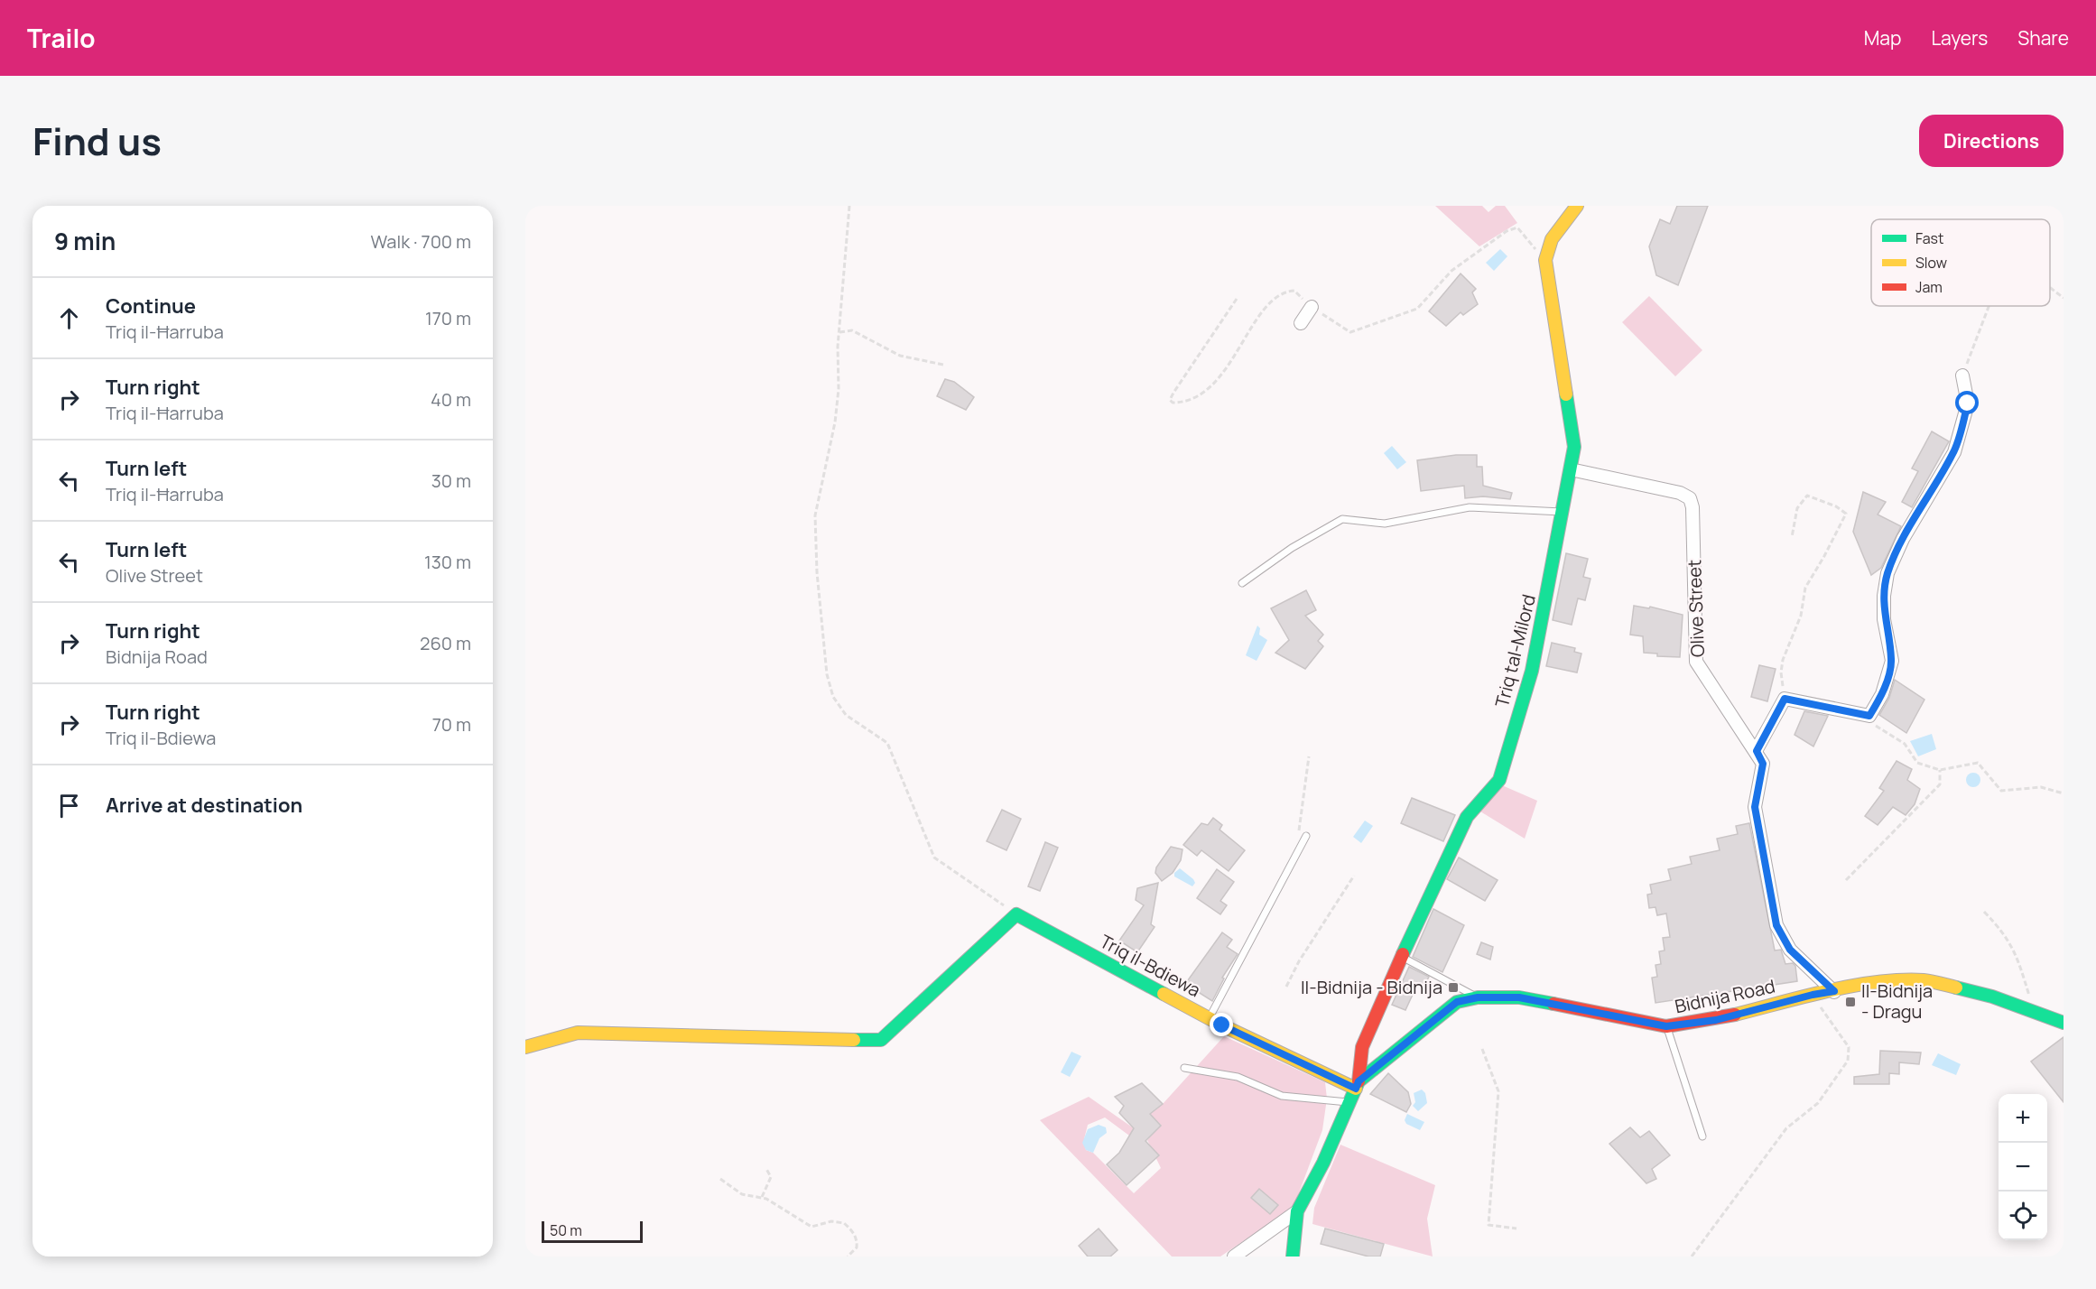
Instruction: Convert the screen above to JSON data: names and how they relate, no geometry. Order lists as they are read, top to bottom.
{
  "streets": {
    "street": [
      "Olive Street",
      "Triq tal-Milord",
      "Triq il-Bdiewa",
      "Bidnija Road"
    ]
  },
  "crossings": [
    ["Olive Street", "Triq tal-Milord"],
    ["Olive Street", "Bidnija Road"],
    ["Triq tal-Milord", "Triq il-Bdiewa"],
    ["Triq tal-Milord", "Bidnija Road"],
    ["Triq il-Bdiewa", "Bidnija Road"]
  ],
  "places": {
    "transit": ["Il-Bidnija - Bidnija", "Il-Bidnija - Dragu"]
  },
  "legend": ["Fast", "Slow", "Jam"],
  "scale_bar": "50 m",
  "page": {
    "header": "Trailo",
    "nav": ["Map", "Layers", "Share"],
    "title": "Find us",
    "buttons": "Directions",
    "heading": ["9 min", "Walk · 700 m"],
    "list": [
      ["Continue", "Triq il-Ħarruba", "170 m"],
      ["Turn right", "Triq il-Ħarruba", "40 m"],
      ["Turn left", "Triq il-Ħarruba", "30 m"],
      ["Turn left", "Olive Street", "130 m"],
      ["Turn right", "Bidnija Road", "260 m"],
      ["Turn right", "Triq il-Bdiewa", "70 m"],
      "Arrive at destination"
    ],
    "map_buttons": ["+", "−"],
    "scale": "50 m"
  }
}
